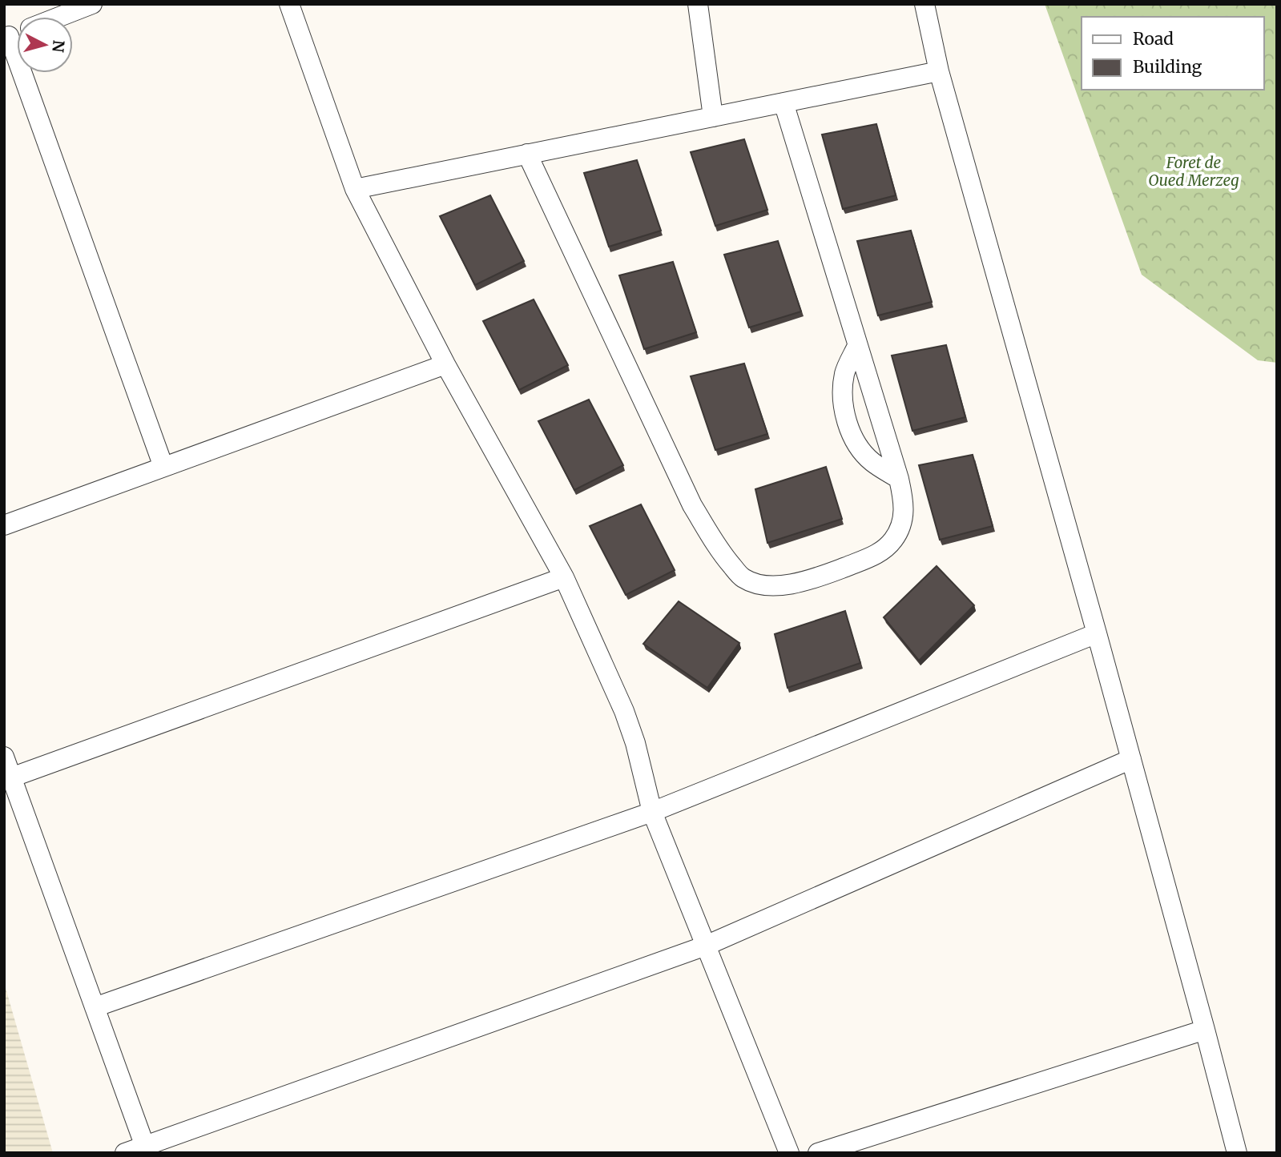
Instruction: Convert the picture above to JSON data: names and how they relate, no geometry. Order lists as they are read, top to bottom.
{
  "parks": ["Foret de Oued Merzeg"],
  "legend": ["Road", "Building"],
  "north": "right"
}
